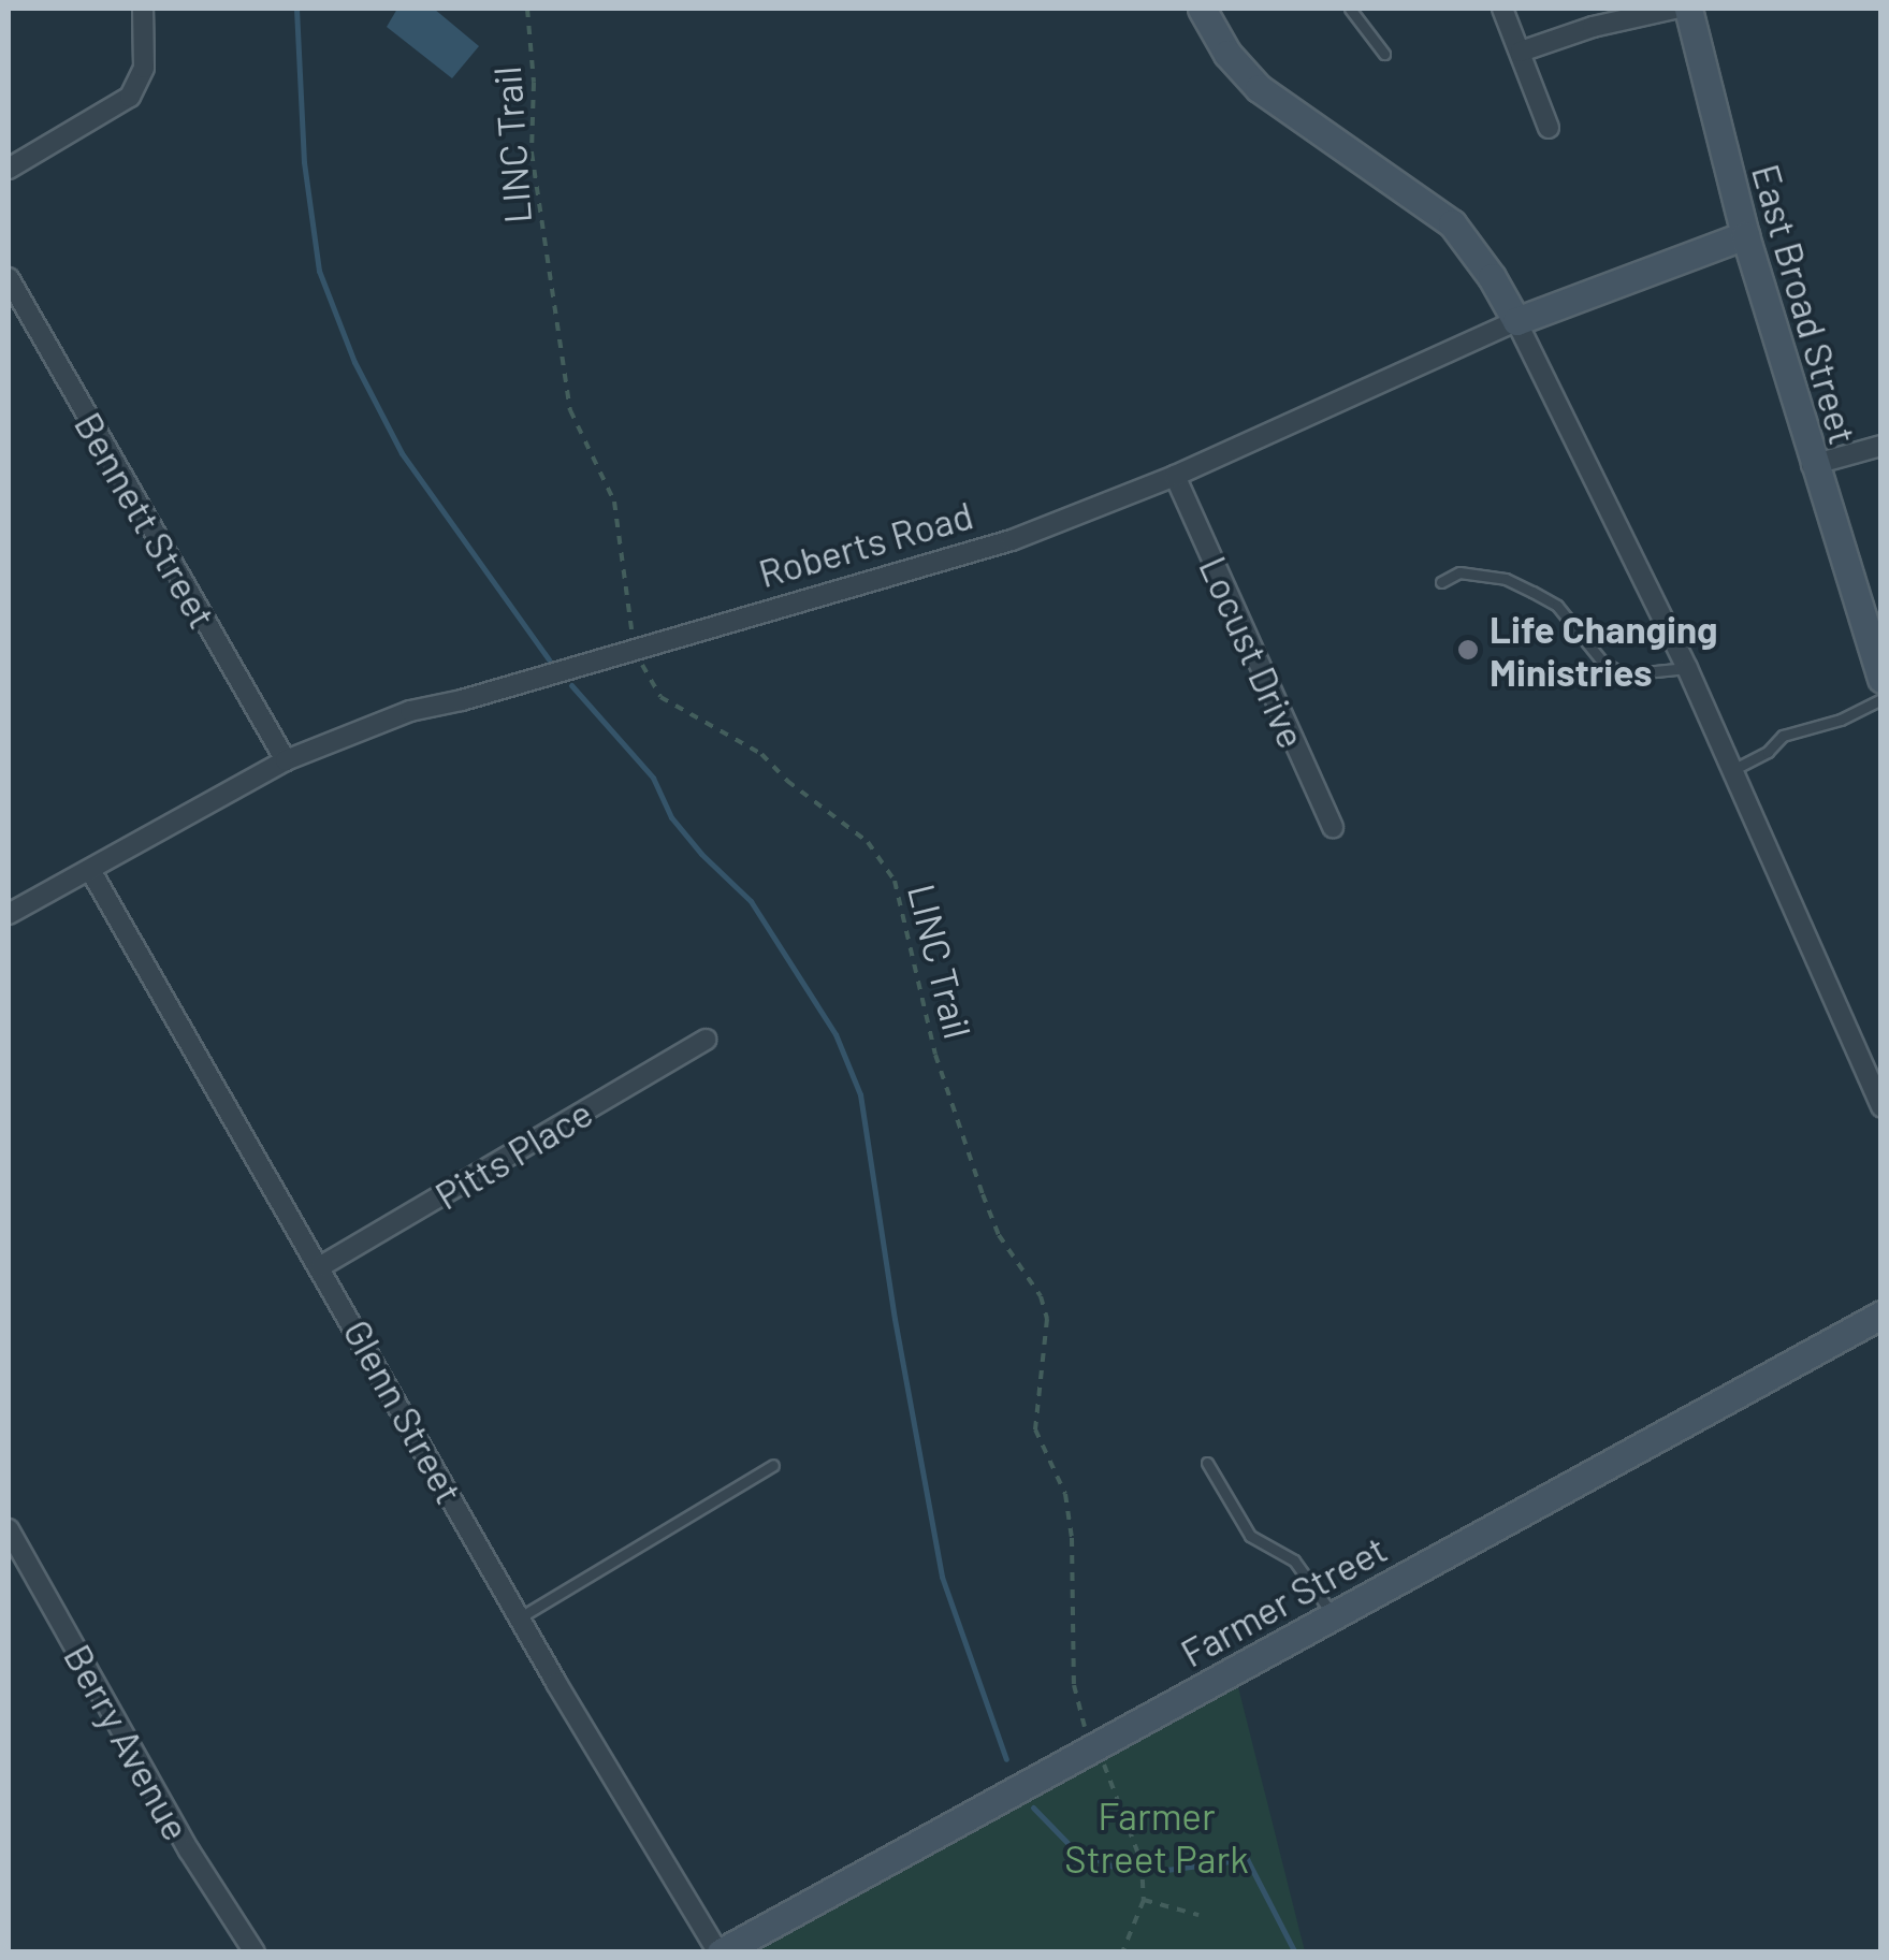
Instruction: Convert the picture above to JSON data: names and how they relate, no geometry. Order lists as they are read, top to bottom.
{
  "streets": {
    "street": [
      "East Broad Street",
      "Bennett Street",
      "Roberts Road",
      "Locust Drive",
      "Pitts Place",
      "Glenn Street",
      "Farmer Street",
      "Berry Avenue"
    ],
    "path": ["LINC Trail"]
  },
  "crossings": [
    ["LINC Trail", "Roberts Road"],
    ["LINC Trail", "Farmer Street"],
    ["East Broad Street", "Roberts Road"],
    ["Bennett Street", "Roberts Road"],
    ["Roberts Road", "Locust Drive"],
    ["Roberts Road", "Glenn Street"],
    ["Pitts Place", "Glenn Street"],
    ["Glenn Street", "Farmer Street"]
  ],
  "parks": ["Farmer Street Park"],
  "places": ["Life Changing Ministries"]
}
